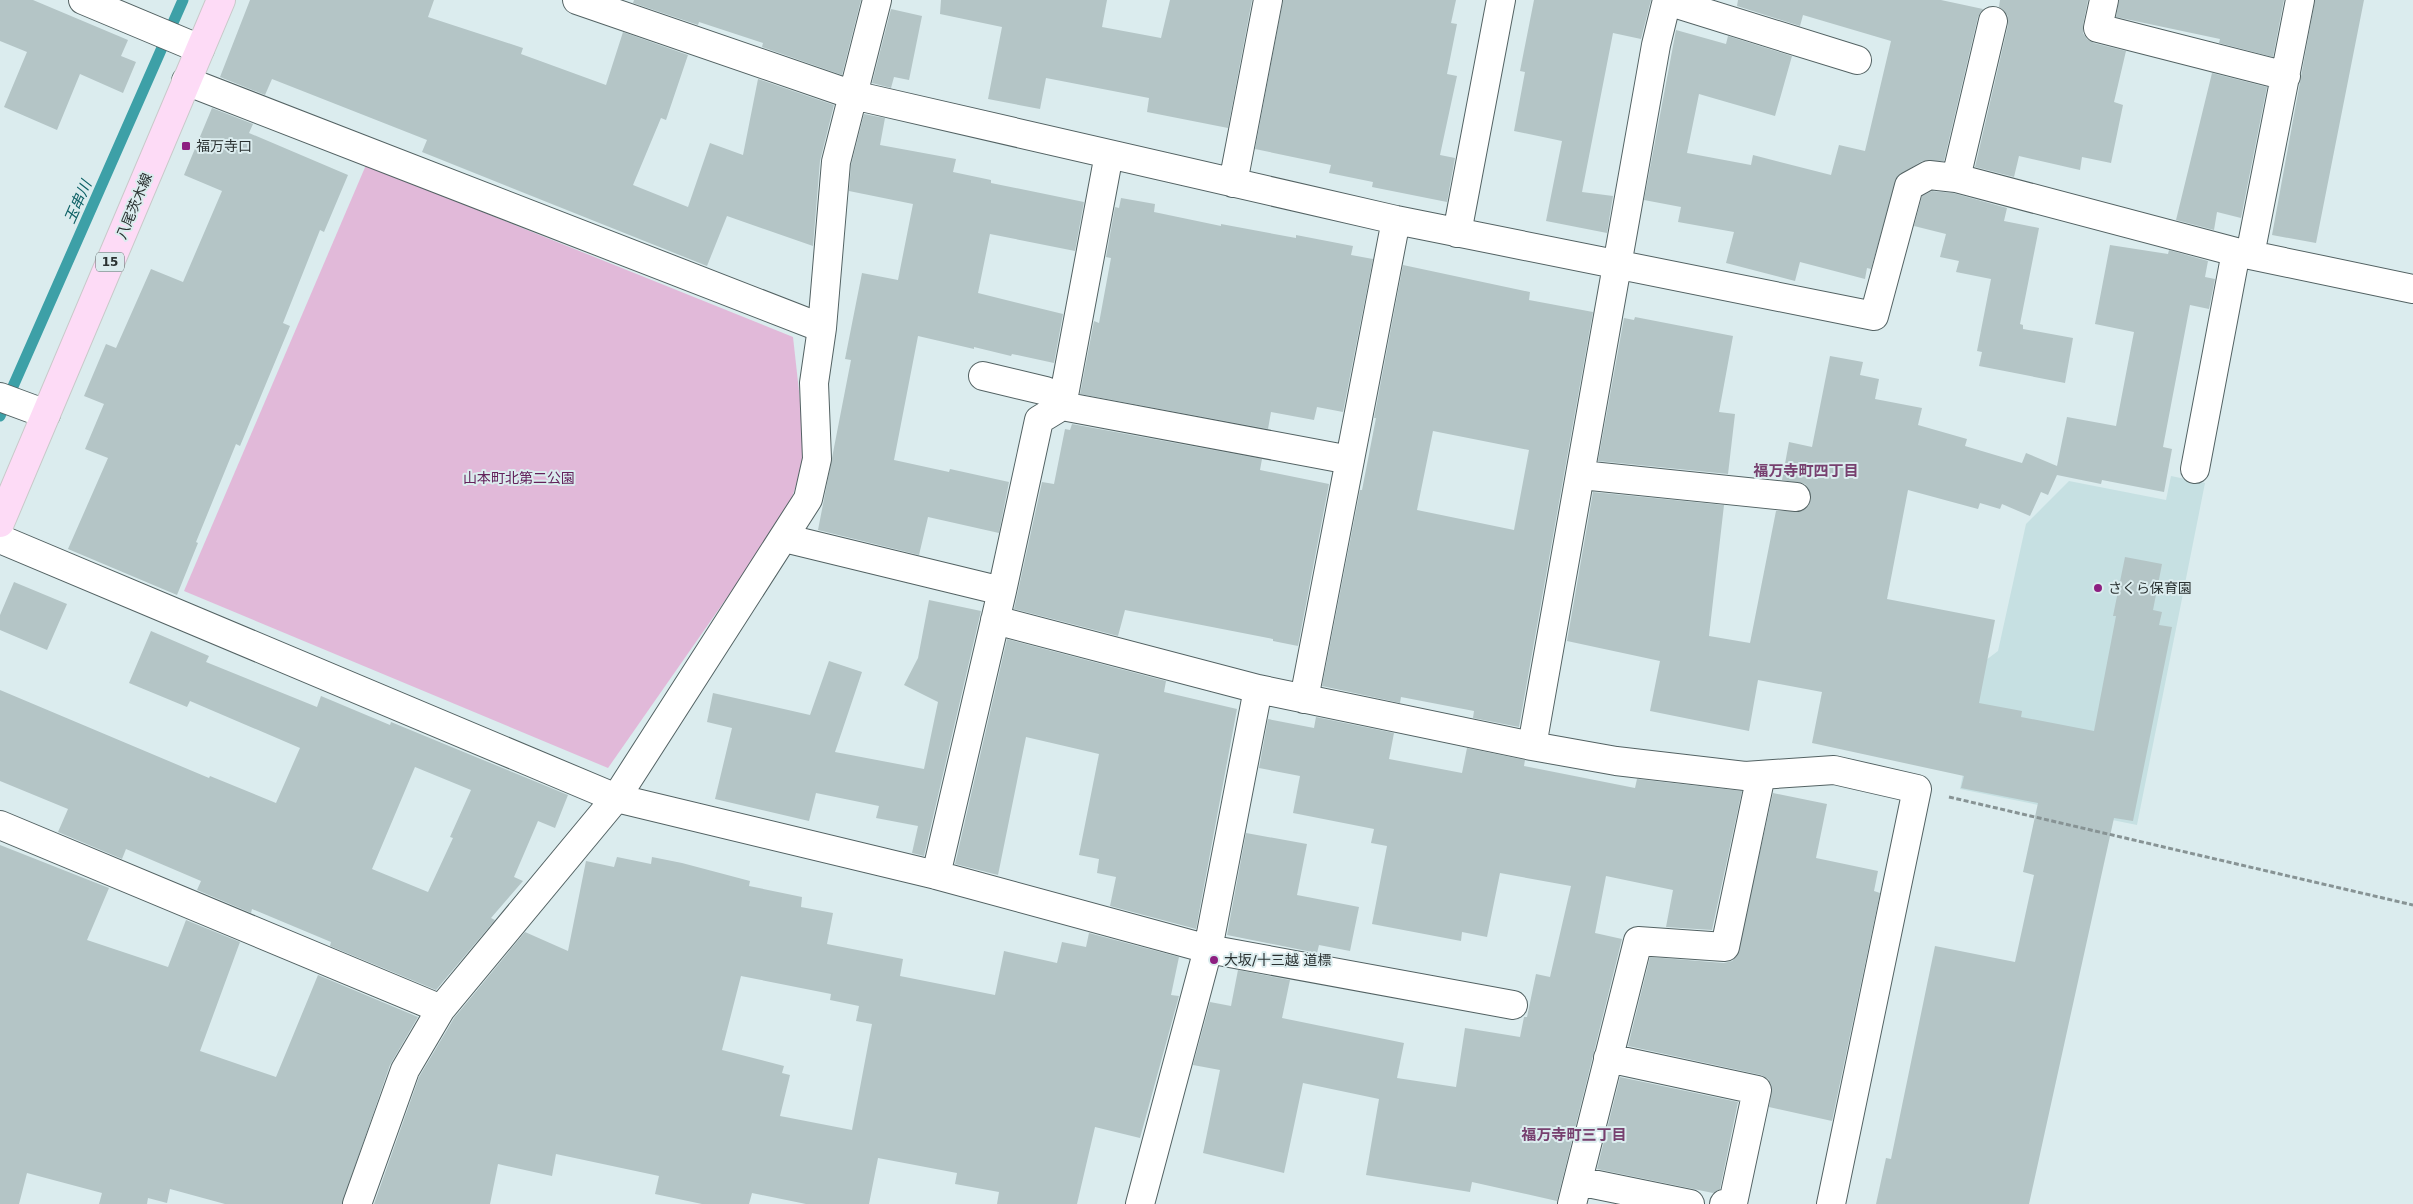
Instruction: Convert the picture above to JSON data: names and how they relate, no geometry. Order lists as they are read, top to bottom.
{
  "streets": {
    "main road": ["八尾茨木線", "15"]
  },
  "districts": ["福万寺町四丁目", "福万寺町三丁目"],
  "water": ["玉串川"],
  "parks": ["山本町北第二公園"],
  "places": {
    "transit": ["福万寺口"],
    "other": ["さくら保育園", "大坂/十三越 道標"]
  }
}
